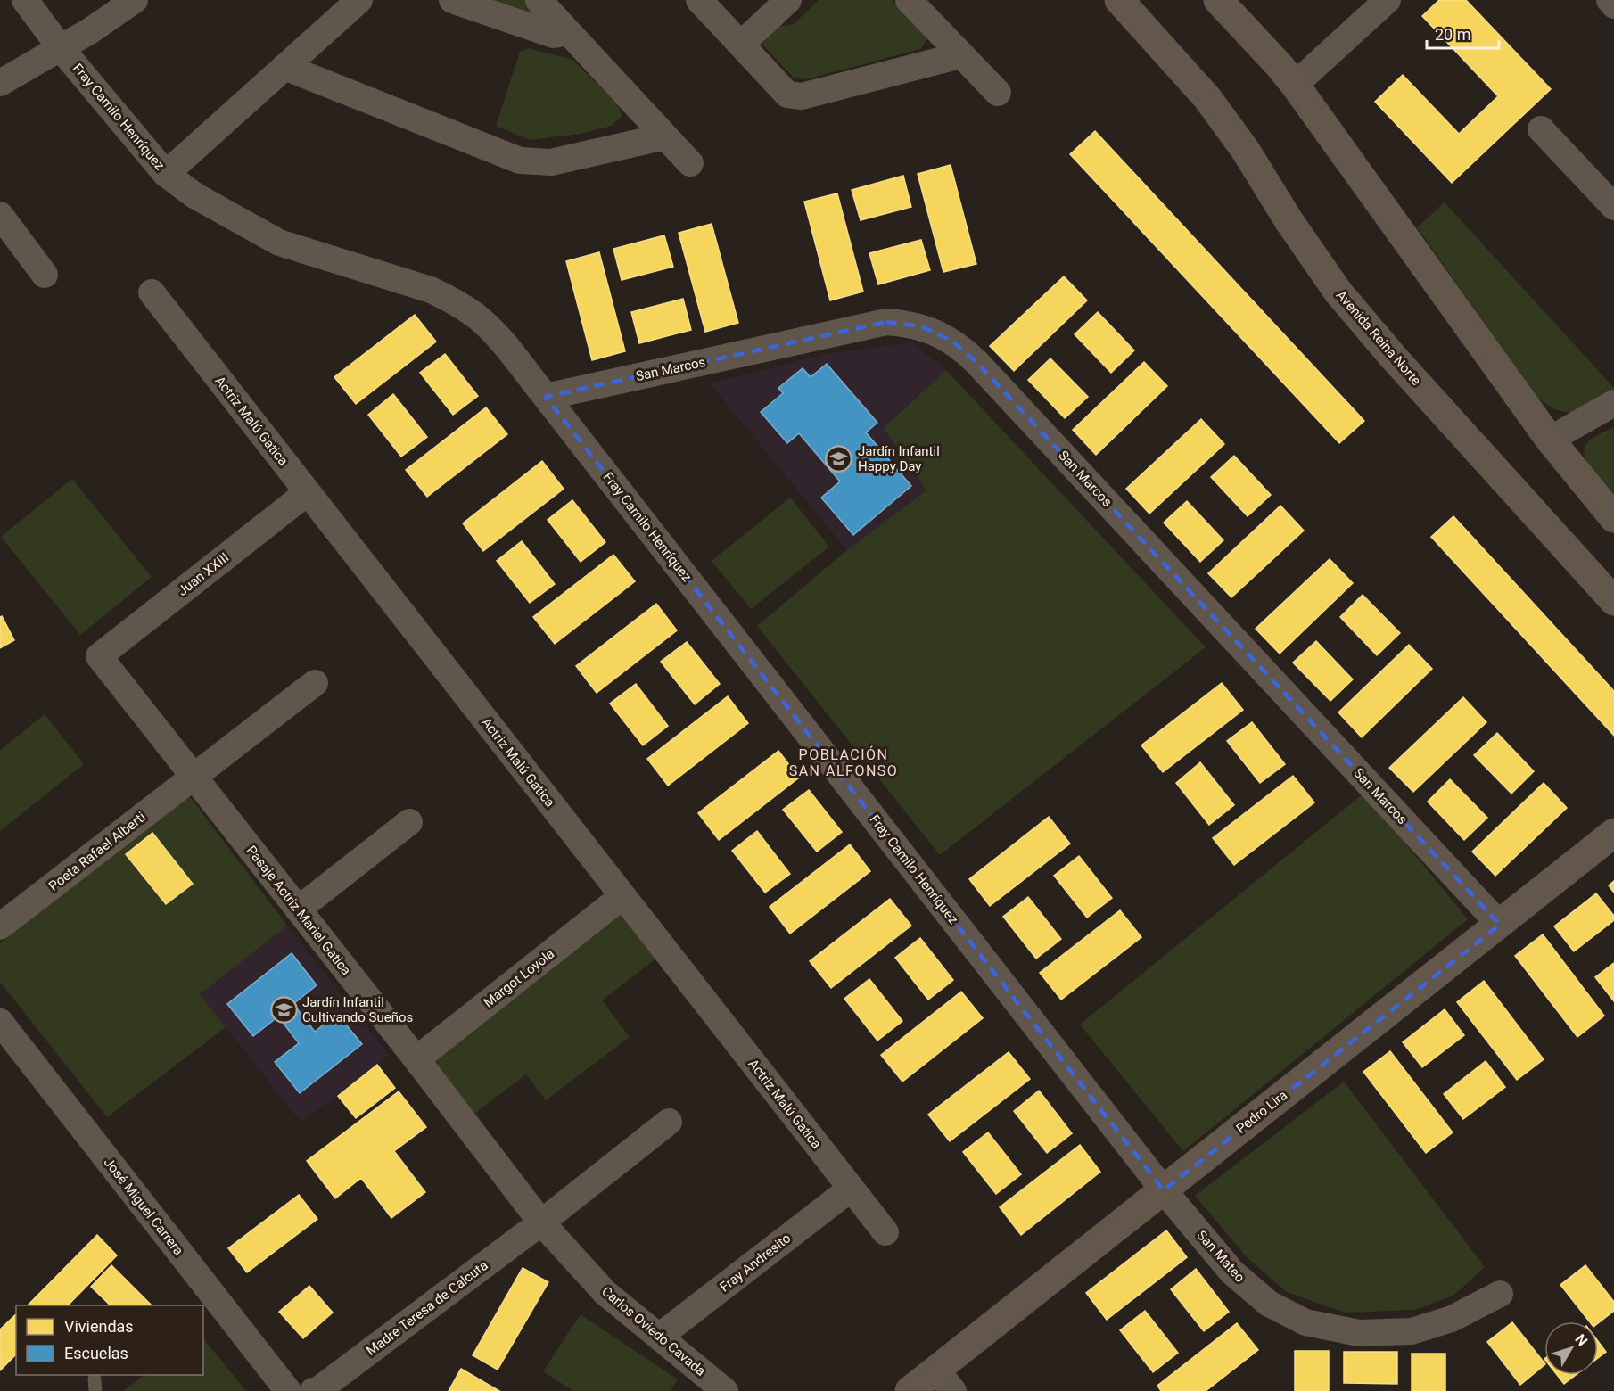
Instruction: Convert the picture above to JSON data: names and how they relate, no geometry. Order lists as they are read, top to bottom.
{
  "streets": {
    "street": [
      "Fray Camilo Henríquez",
      "Avenida Reina Norte",
      "San Marcos",
      "Actriz Malú Gatica",
      "Juan XXIII",
      "Poeta Rafael Alberti",
      "Pasaje Actriz Mariel Gatica",
      "Margot Loyola",
      "Pedro Lira",
      "José Miguel Carrera",
      "San Mateo",
      "Fray Andresito",
      "Madre Teresa de Calcuta",
      "Carlos Oviedo Cavada"
    ]
  },
  "crossings": [
    ["Fray Camilo Henríquez", "San Marcos"],
    ["Fray Camilo Henríquez", "Pedro Lira"],
    ["Fray Camilo Henríquez", "San Mateo"],
    ["San Marcos", "Pedro Lira"],
    ["Actriz Malú Gatica", "Juan XXIII"],
    ["Actriz Malú Gatica", "Margot Loyola"],
    ["Actriz Malú Gatica", "Fray Andresito"],
    ["Juan XXIII", "Pasaje Actriz Mariel Gatica"],
    ["Poeta Rafael Alberti", "Pasaje Actriz Mariel Gatica"],
    ["Pasaje Actriz Mariel Gatica", "Margot Loyola"],
    ["Pasaje Actriz Mariel Gatica", "Madre Teresa de Calcuta"],
    ["Pasaje Actriz Mariel Gatica", "Carlos Oviedo Cavada"],
    ["Pedro Lira", "San Mateo"],
    ["Fray Andresito", "Carlos Oviedo Cavada"],
    ["Madre Teresa de Calcuta", "Carlos Oviedo Cavada"]
  ],
  "districts": ["POBLACIÓN SAN ALFONSO"],
  "places": {
    "school or university": ["Jardín Infantil Happy Day", "Jardín Infantil Cultivando Sueños"]
  },
  "legend": ["Viviendas", "Escuelas"],
  "scale_bar": "20 m",
  "north": "top right"
}
